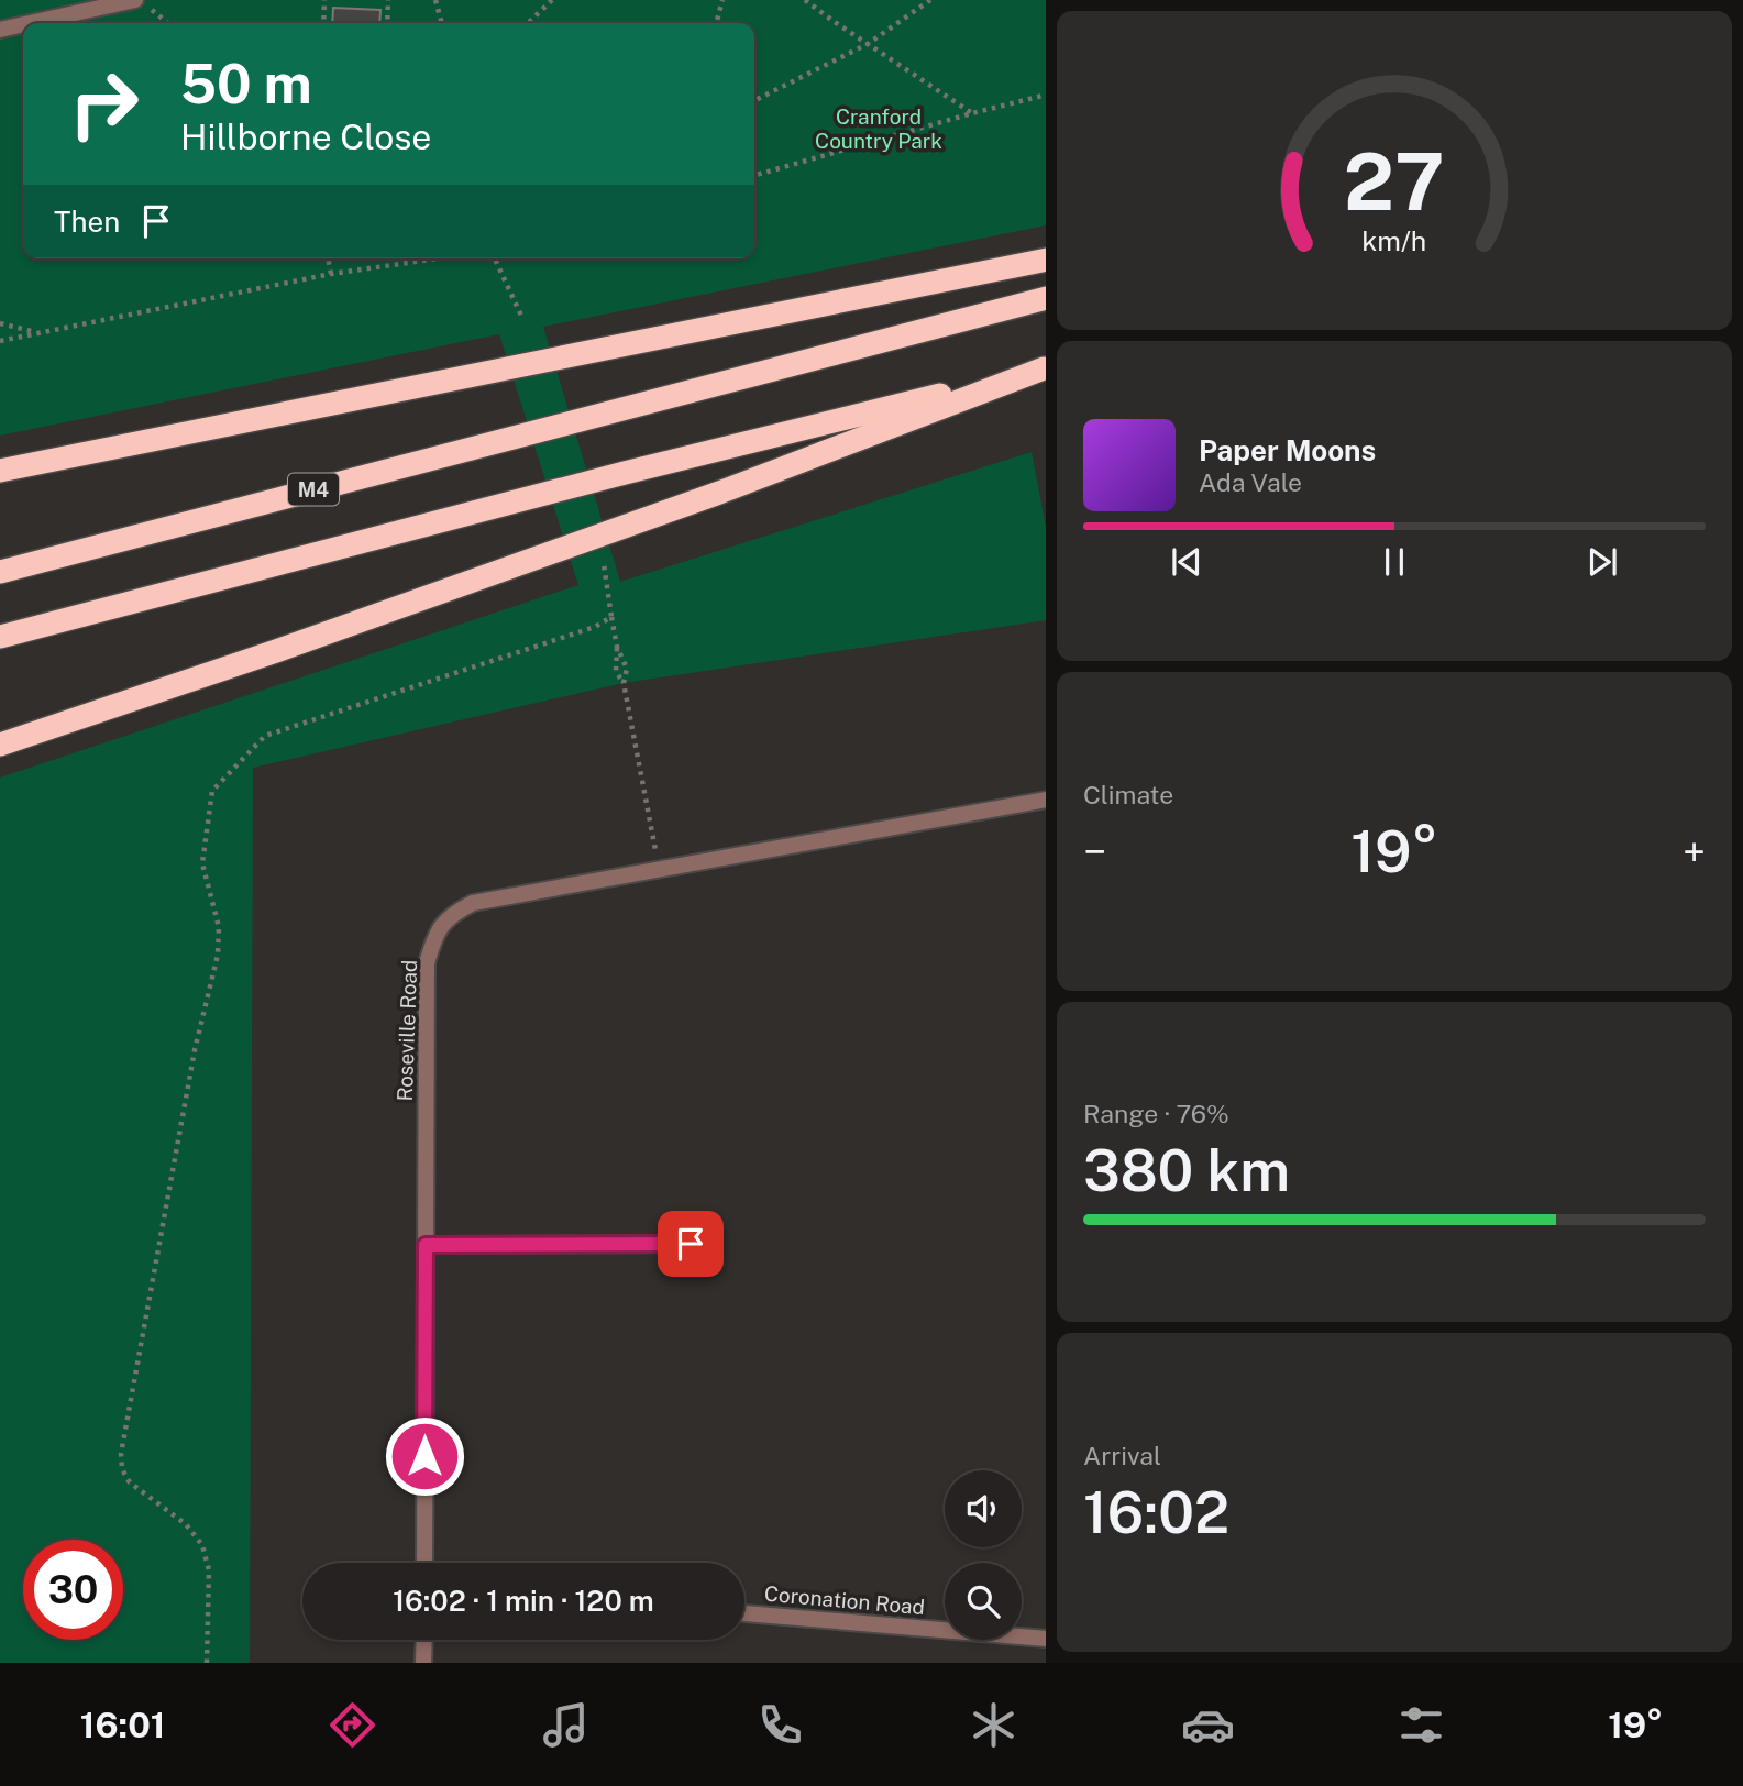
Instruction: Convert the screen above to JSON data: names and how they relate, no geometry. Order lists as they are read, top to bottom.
{
  "streets": {
    "highway": ["M4"],
    "street": ["Roseville Road", "Coronation Road"]
  },
  "parks": ["Cranford Country Park"],
  "page": {
    "turn": ["50 m", "Hillborne Close"],
    "then": "Then",
    "song": ["Paper Moons", "Ada Vale"],
    "tile": [
      "Climate",
      ["Range · 76%", "380 km"],
      ["Arrival", "16:02"]
    ],
    "heat": ["−", "19°", "+"],
    "limit": "30",
    "trip": "16:02 · 1 min · 120 m",
    "tabs": ["16:01", "19°"],
    "gauge": ["27", "km/h"]
  }
}
